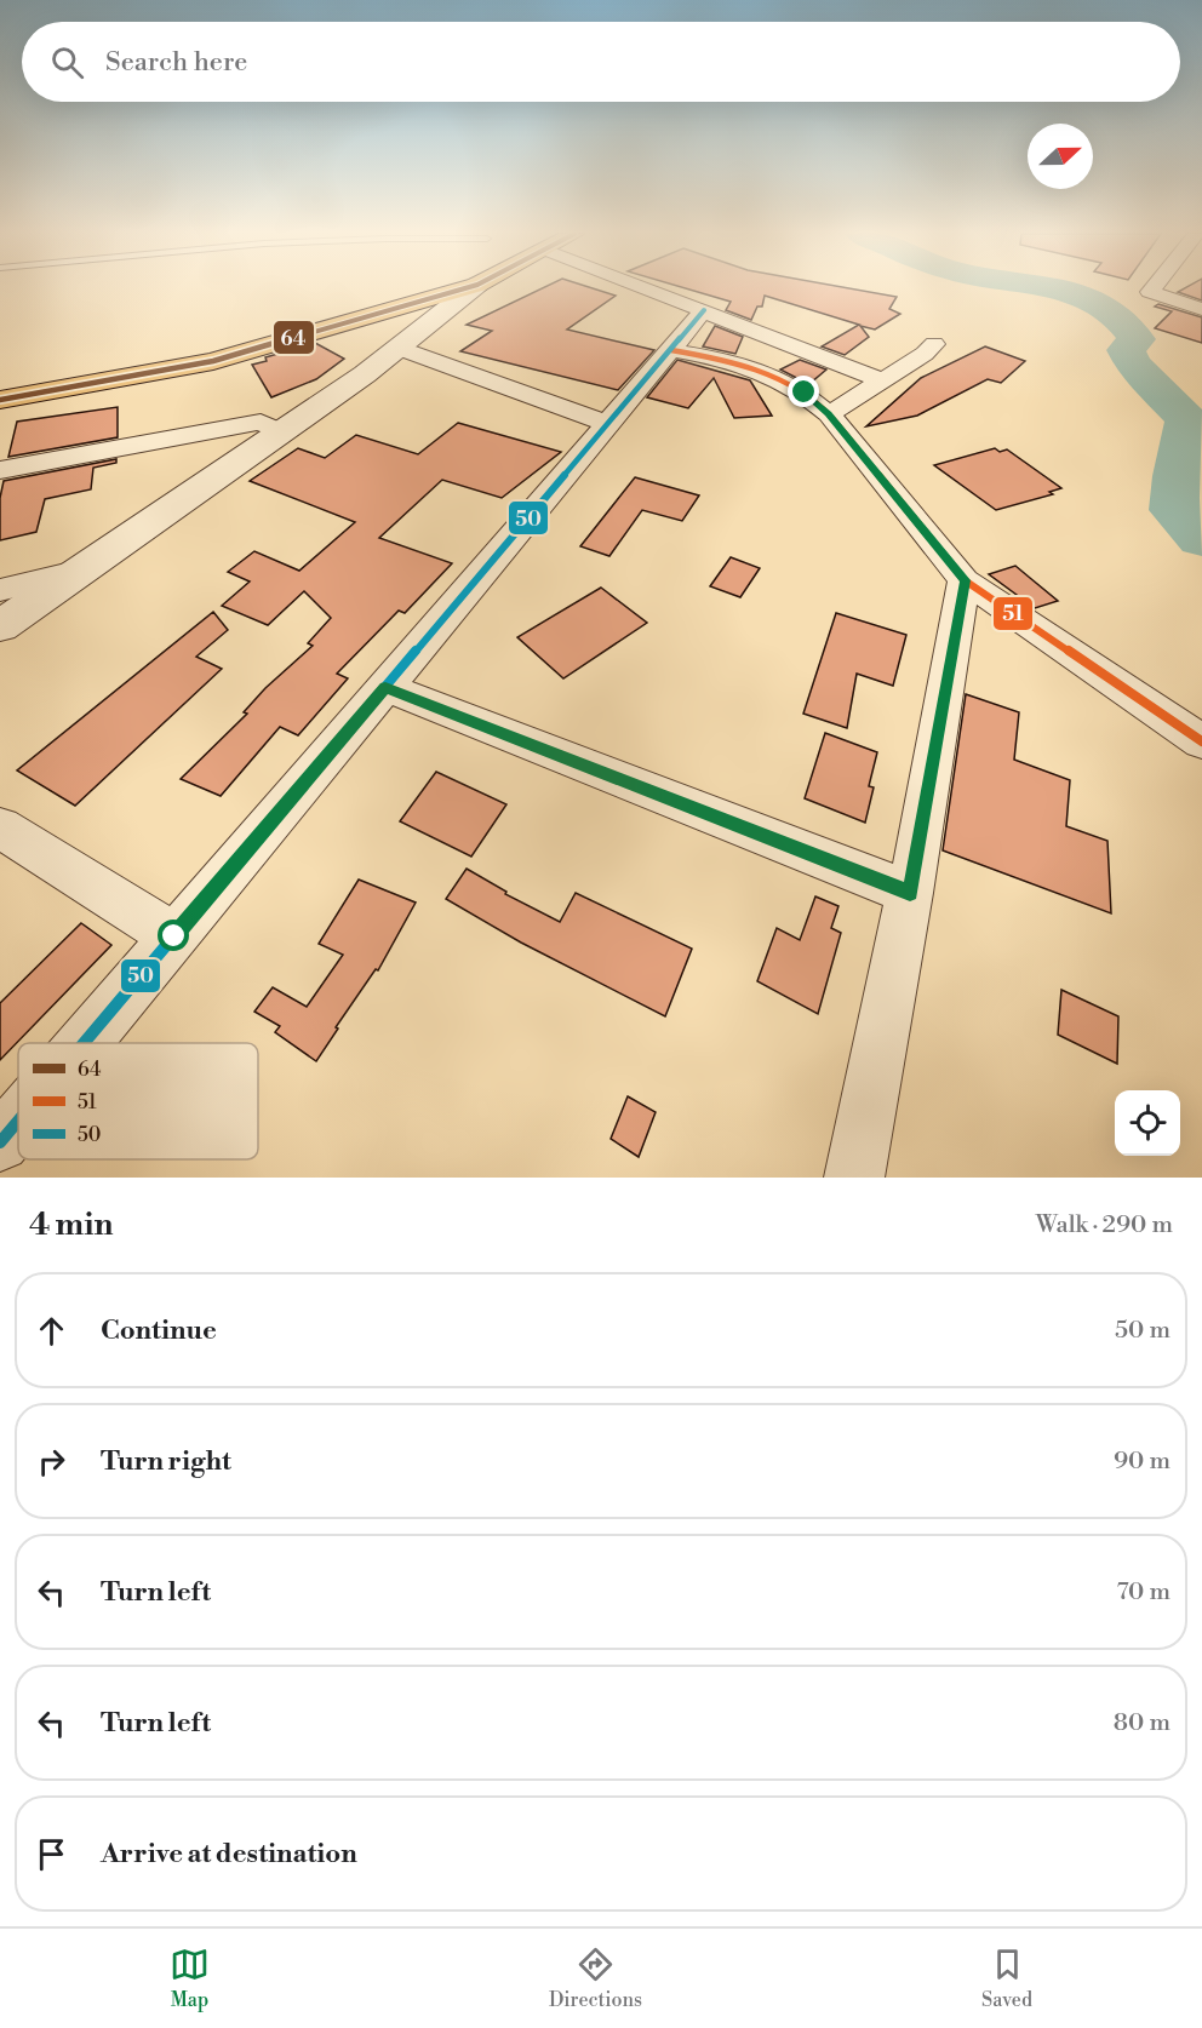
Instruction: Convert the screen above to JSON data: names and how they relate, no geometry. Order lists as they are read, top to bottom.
{
  "lines": ["transit line 64", "transit line 50", "transit line 51"],
  "legend": ["64", "51", "50"],
  "north": "right",
  "page": {
    "search": "Search here",
    "heading": ["4 min", "Walk · 290 m"],
    "list": [
      ["Continue", "50 m"],
      ["Turn right", "90 m"],
      ["Turn left", "70 m"],
      ["Turn left", "80 m"],
      "Arrive at destination"
    ],
    "nav": ["Map", "Directions", "Saved"]
  }
}
